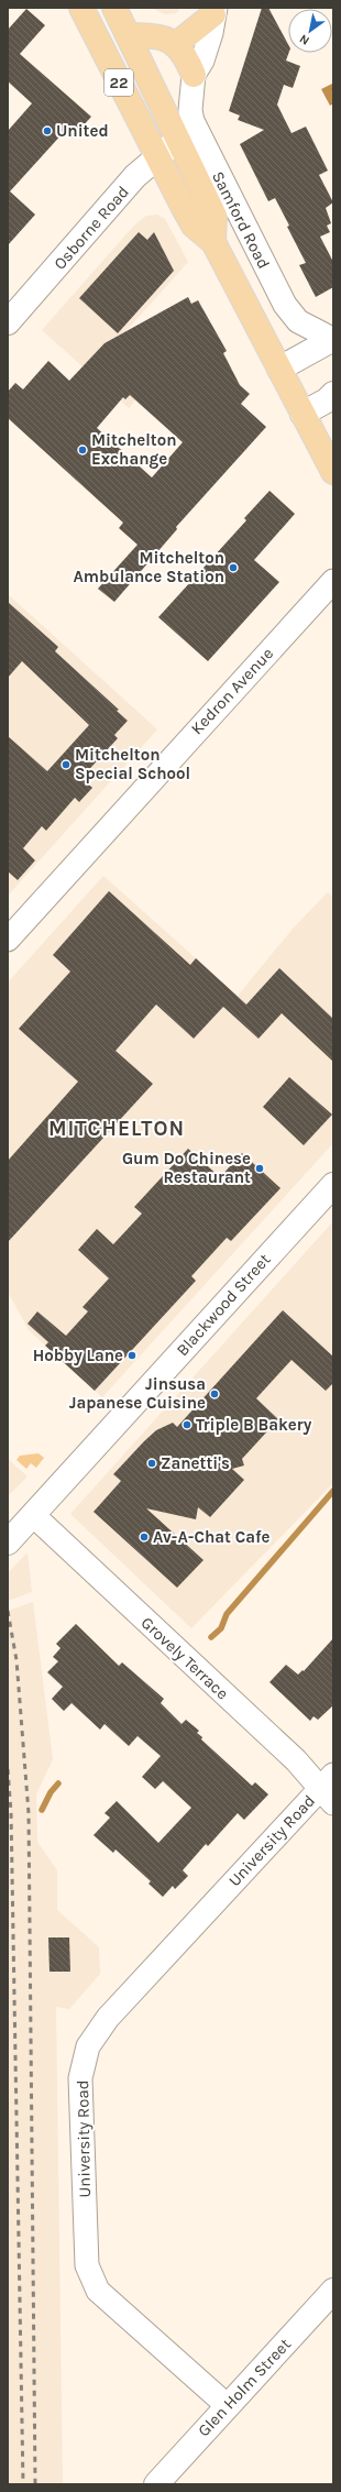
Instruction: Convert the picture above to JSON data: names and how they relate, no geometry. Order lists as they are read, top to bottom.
{
  "streets": {
    "main road": ["22", "Samford Road"],
    "street": [
      "Osborne Road",
      "Kedron Avenue",
      "Blackwood Street",
      "Grovely Terrace",
      "University Road",
      "Glen Holm Street"
    ]
  },
  "crossings": [
    ["Samford Road", "Osborne Road"],
    ["Blackwood Street", "Grovely Terrace"],
    ["Grovely Terrace", "University Road"],
    ["University Road", "Glen Holm Street"]
  ],
  "districts": ["MITCHELTON"],
  "places": [
    "United",
    "Mitchelton Exchange",
    "Mitchelton Ambulance Station",
    "Mitchelton Special School",
    "Gum Do Chinese Restaurant",
    "Hobby Lane",
    "Jinsusa Japanese Cuisine",
    "Triple B Bakery",
    "Zanetti's",
    "Av-A-Chat Cafe"
  ],
  "north": "bottom left"
}
